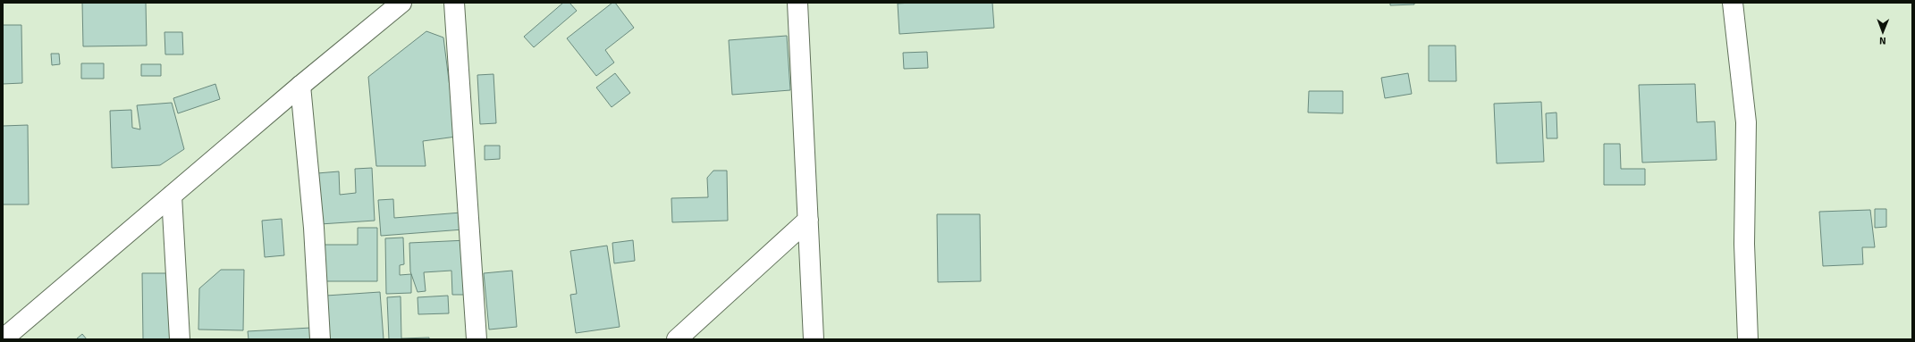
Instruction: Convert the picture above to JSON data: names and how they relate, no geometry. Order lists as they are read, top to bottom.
{
  "north": "bottom"
}
